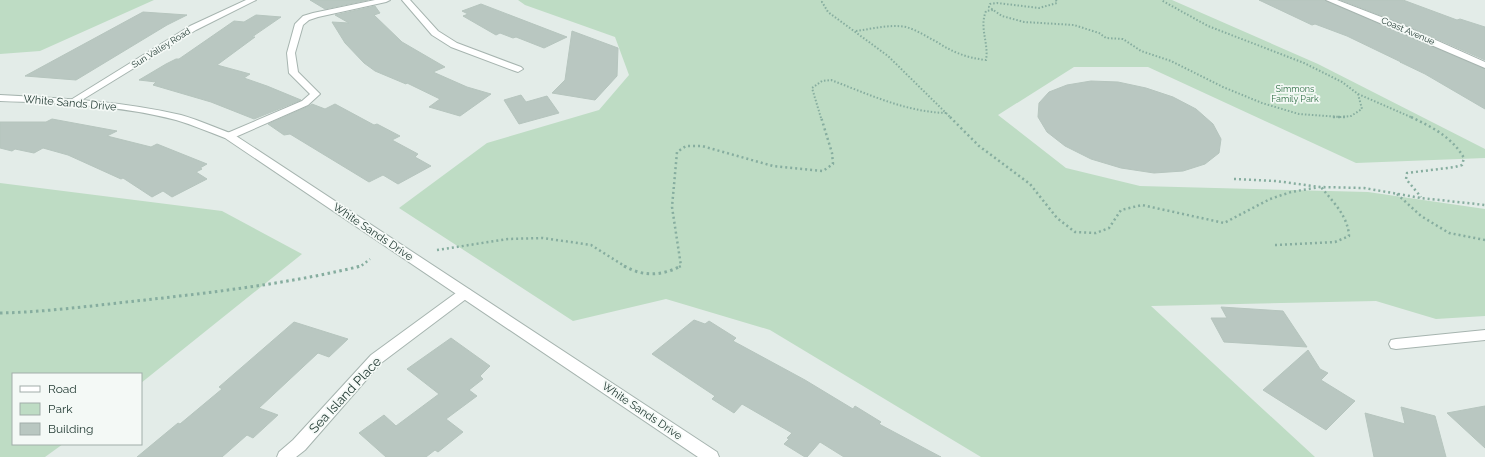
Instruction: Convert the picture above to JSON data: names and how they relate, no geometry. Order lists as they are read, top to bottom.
{
  "streets": {
    "street": [
      "Coast Avenue",
      "Sun Valley Road",
      "White Sands Drive",
      "Sea Island Place"
    ]
  },
  "crossings": [
    ["Sun Valley Road", "White Sands Drive"],
    ["White Sands Drive", "Sea Island Place"]
  ],
  "parks": ["Simmons Family Park"],
  "legend": ["Road", "Park", "Building"]
}
